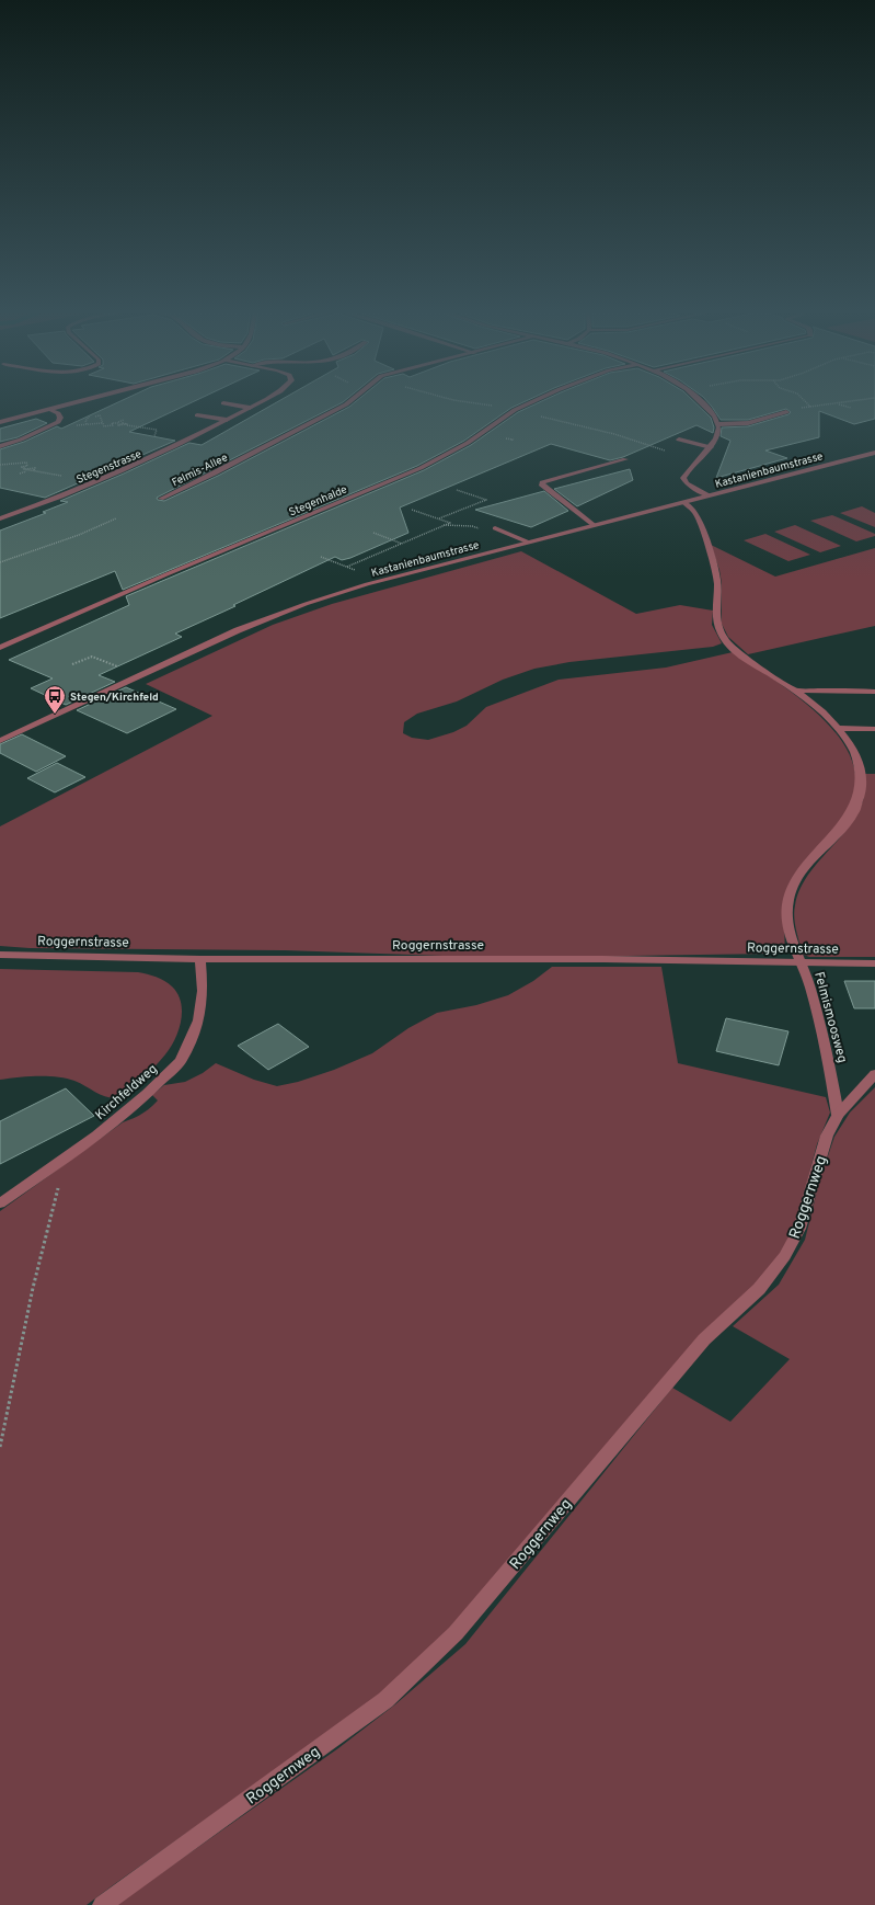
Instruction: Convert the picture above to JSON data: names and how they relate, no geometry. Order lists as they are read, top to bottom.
{
  "streets": {
    "street": [
      "Stegenstrasse",
      "Felmis-Allee",
      "Kastanienbaumstrasse",
      "Stegenhalde",
      "Roggernstrasse",
      "Felmismoosweg",
      "Kirchfeldweg",
      "Roggernweg"
    ]
  },
  "crossings": [
    ["Kastanienbaumstrasse", "Felmismoosweg"],
    ["Roggernstrasse", "Felmismoosweg"],
    ["Roggernstrasse", "Kirchfeldweg"],
    ["Felmismoosweg", "Roggernweg"]
  ],
  "places": {
    "bus stop": ["Stegen/Kirchfeld"]
  }
}
